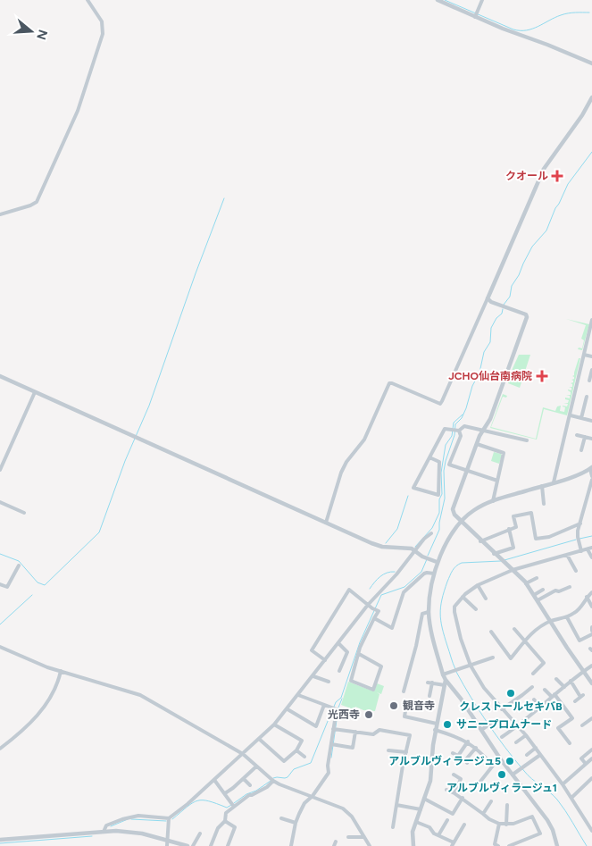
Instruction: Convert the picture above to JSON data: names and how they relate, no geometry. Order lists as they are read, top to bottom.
{
  "places": {
    "health": ["クオール", "JCHO仙台南病院"],
    "other": [
      "クレストールセキバB",
      "観音寺",
      "光西寺",
      "サニープロムナード",
      "アルブルヴィラージュ5",
      "アルブルヴィラージュ1"
    ]
  },
  "north": "right"
}
